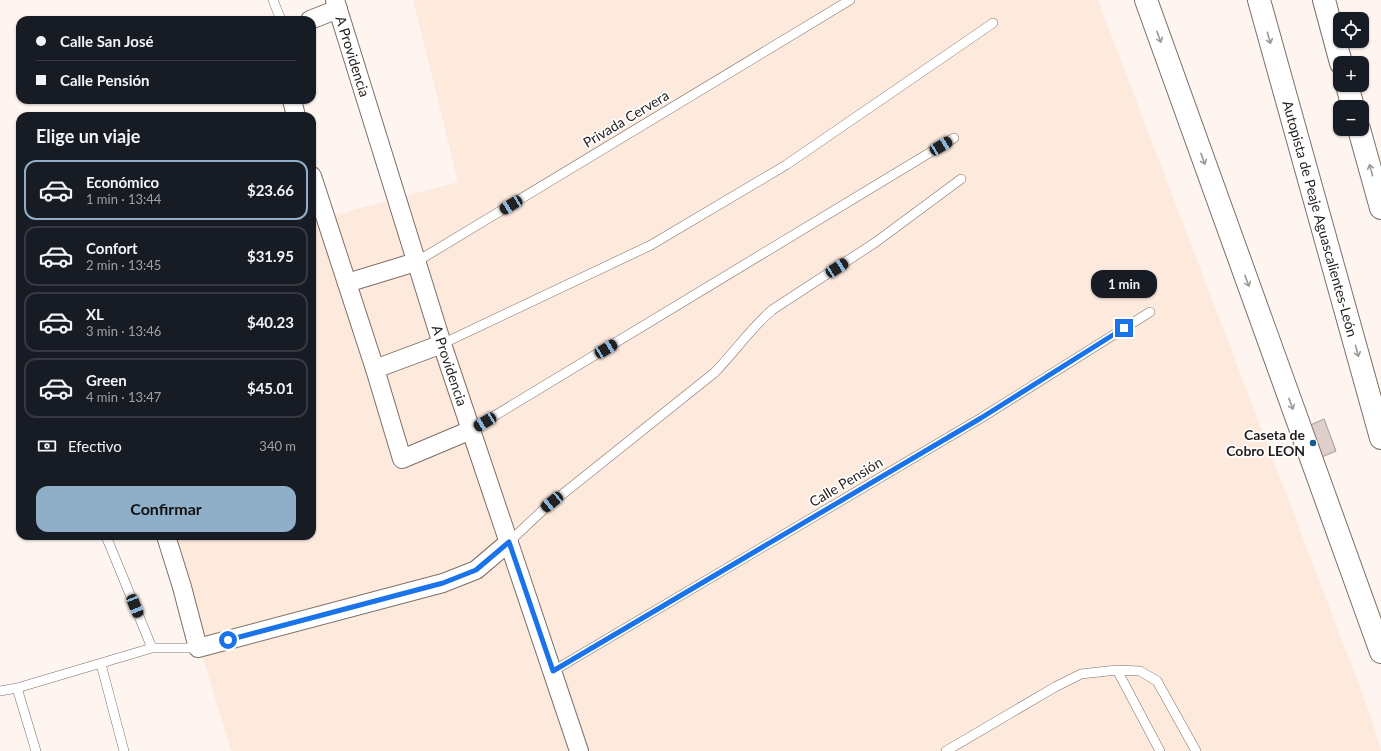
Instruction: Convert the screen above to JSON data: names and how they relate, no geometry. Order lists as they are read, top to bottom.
{
  "streets": {
    "highway": ["Autopista de Peaje Aguascalientes-León"],
    "street": ["A Providencia"],
    "lane": ["Privada Cervera", "Calle Pensión"]
  },
  "crossings": [
    ["A Providencia", "Privada Cervera"],
    ["A Providencia", "Calle Pensión"]
  ],
  "places": ["Caseta de Cobro LEON"],
  "page": {
    "map_buttons": ["+", "−"],
    "banner": ["Calle San José", "Calle Pensión"],
    "heading": "Elige un viaje",
    "list": [
      {
        "name": "Económico",
        "note": "1 min · 13:44",
        "value": "$23.66"
      },
      {
        "name": "Confort",
        "note": "2 min · 13:45",
        "value": "$31.95"
      },
      {
        "name": "XL",
        "note": "3 min · 13:46",
        "value": "$40.23"
      },
      {
        "name": "Green",
        "note": "4 min · 13:47",
        "value": "$45.01"
      }
    ],
    "bubble": "1 min",
    "pay": ["Efectivo", "340 m"],
    "buttons": "Confirmar"
  }
}
